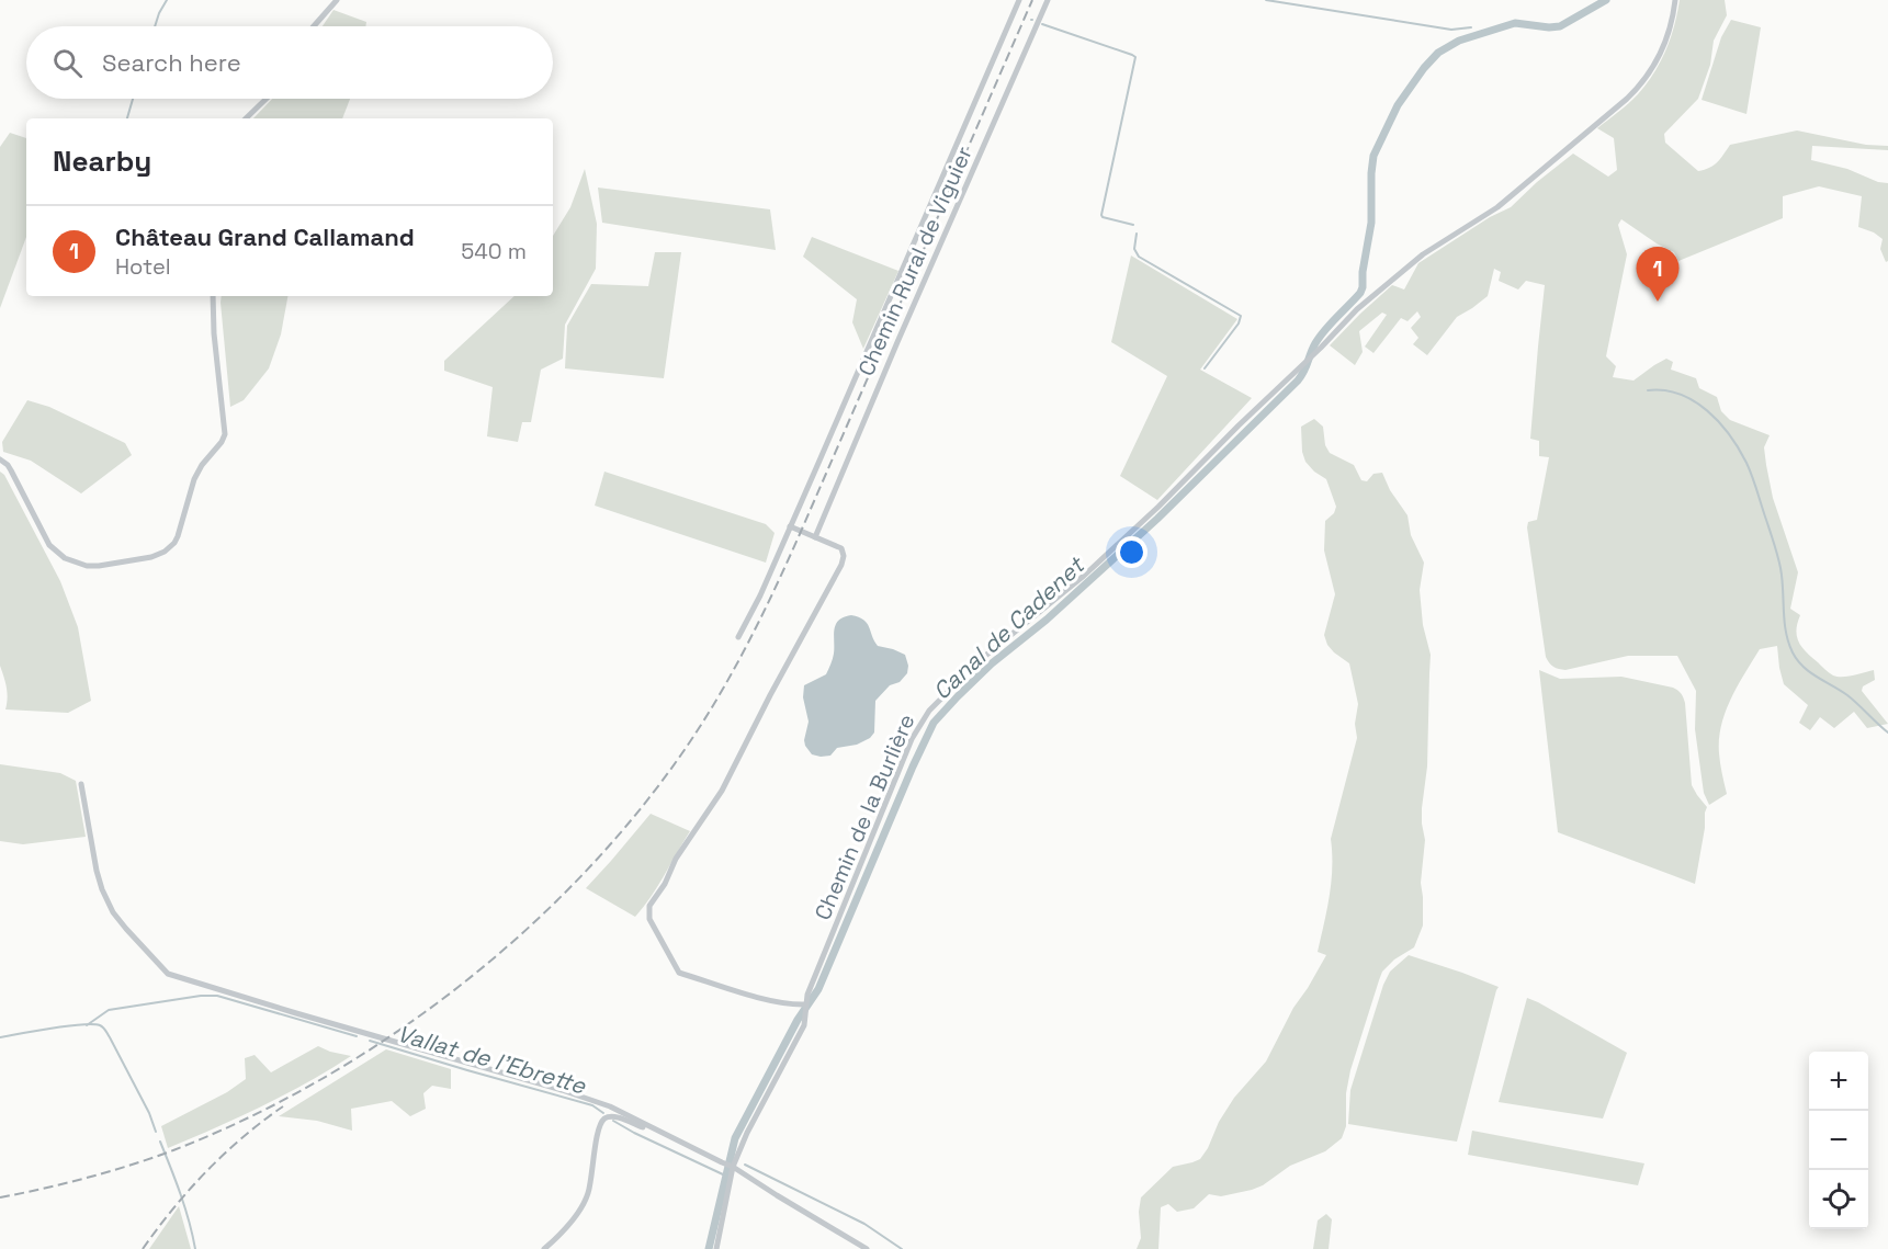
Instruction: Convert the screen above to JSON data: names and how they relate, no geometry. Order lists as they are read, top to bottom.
{
  "streets": {
    "street": ["Chemin Rural de Viguier", "Chemin de la Burlière"]
  },
  "water": ["Canal de Cadenet", "Vallat de l'Ebrette"],
  "page": {
    "search": "Search here",
    "heading": "Nearby",
    "list": [
      {
        "mark": "1",
        "name": "Château Grand Callamand",
        "note": "Hotel",
        "value": "540 m"
      }
    ],
    "pins": "1",
    "map_buttons": ["+", "−"]
  }
}
